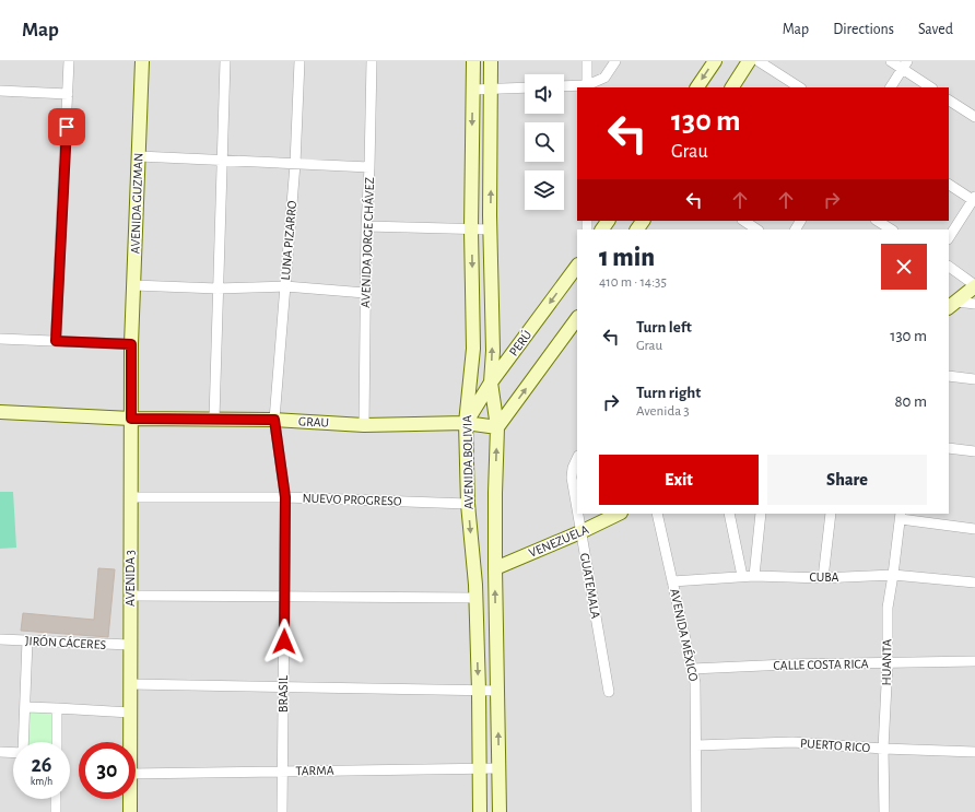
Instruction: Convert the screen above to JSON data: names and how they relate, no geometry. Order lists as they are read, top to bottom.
{
  "streets": {
    "street": [
      "AVENIDA GUZMAN",
      "LUNA PIZARRO",
      "AVENIDA JORGE CHÁVEZ",
      "PERÚ",
      "GRAU",
      "AVENIDA BOLIVIA",
      "NUEVO PROGRESO",
      "VENEZUELA",
      "CUBA",
      "AVENIDA 3",
      "GUATEMALA",
      "AVENIDA MÉXICO",
      "JIRÓN CÁCERES",
      "HUANTA",
      "CALLE COSTA RICA",
      "BRASIL",
      "PUERTO RICO",
      "TARMA"
    ]
  },
  "crossings": [
    ["AVENIDA GUZMAN", "AVENIDA 3"],
    ["LUNA PIZARRO", "GRAU"],
    ["LUNA PIZARRO", "BRASIL"],
    ["AVENIDA JORGE CHÁVEZ", "GRAU"],
    ["PERÚ", "GRAU"],
    ["PERÚ", "AVENIDA BOLIVIA"],
    ["GRAU", "AVENIDA BOLIVIA"],
    ["GRAU", "AVENIDA 3"],
    ["GRAU", "BRASIL"],
    ["AVENIDA BOLIVIA", "NUEVO PROGRESO"],
    ["AVENIDA BOLIVIA", "VENEZUELA"],
    ["AVENIDA BOLIVIA", "TARMA"],
    ["NUEVO PROGRESO", "AVENIDA 3"],
    ["NUEVO PROGRESO", "BRASIL"],
    ["VENEZUELA", "GUATEMALA"],
    ["CUBA", "AVENIDA MÉXICO"],
    ["CUBA", "HUANTA"],
    ["AVENIDA 3", "JIRÓN CÁCERES"],
    ["AVENIDA MÉXICO", "CALLE COSTA RICA"],
    ["AVENIDA MÉXICO", "PUERTO RICO"],
    ["HUANTA", "CALLE COSTA RICA"],
    ["HUANTA", "PUERTO RICO"],
    ["BRASIL", "TARMA"]
  ],
  "page": {
    "header": "Map",
    "nav": ["Map", "Directions", "Saved"],
    "turn": ["130 m", "Grau"],
    "heading": ["1 min", "410 m · 14:35"],
    "list": [
      {
        "name": "Turn left",
        "note": "Grau",
        "value": "130 m"
      },
      {
        "name": "Turn right",
        "note": "Avenida 3",
        "value": "80 m"
      }
    ],
    "buttons": ["Exit", "Share"],
    "speed": "26 km/h",
    "limit": "30"
  }
}
